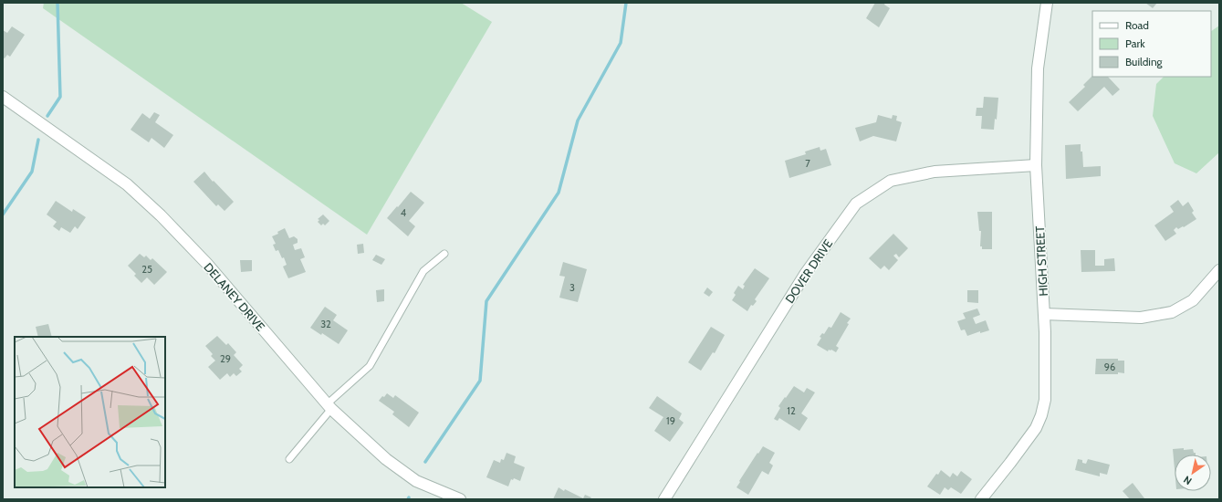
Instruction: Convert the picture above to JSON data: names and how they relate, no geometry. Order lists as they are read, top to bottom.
{
  "streets": {
    "street": ["HIGH STREET", "DOVER DRIVE", "DELANEY DRIVE"]
  },
  "crossings": [
    ["HIGH STREET", "DOVER DRIVE"]
  ],
  "house_numbers": [
    "7",
    "4",
    "25",
    "3",
    "32",
    "29",
    "96",
    "12",
    "19"
  ],
  "legend": ["Road", "Park", "Building"],
  "north": "bottom left"
}
